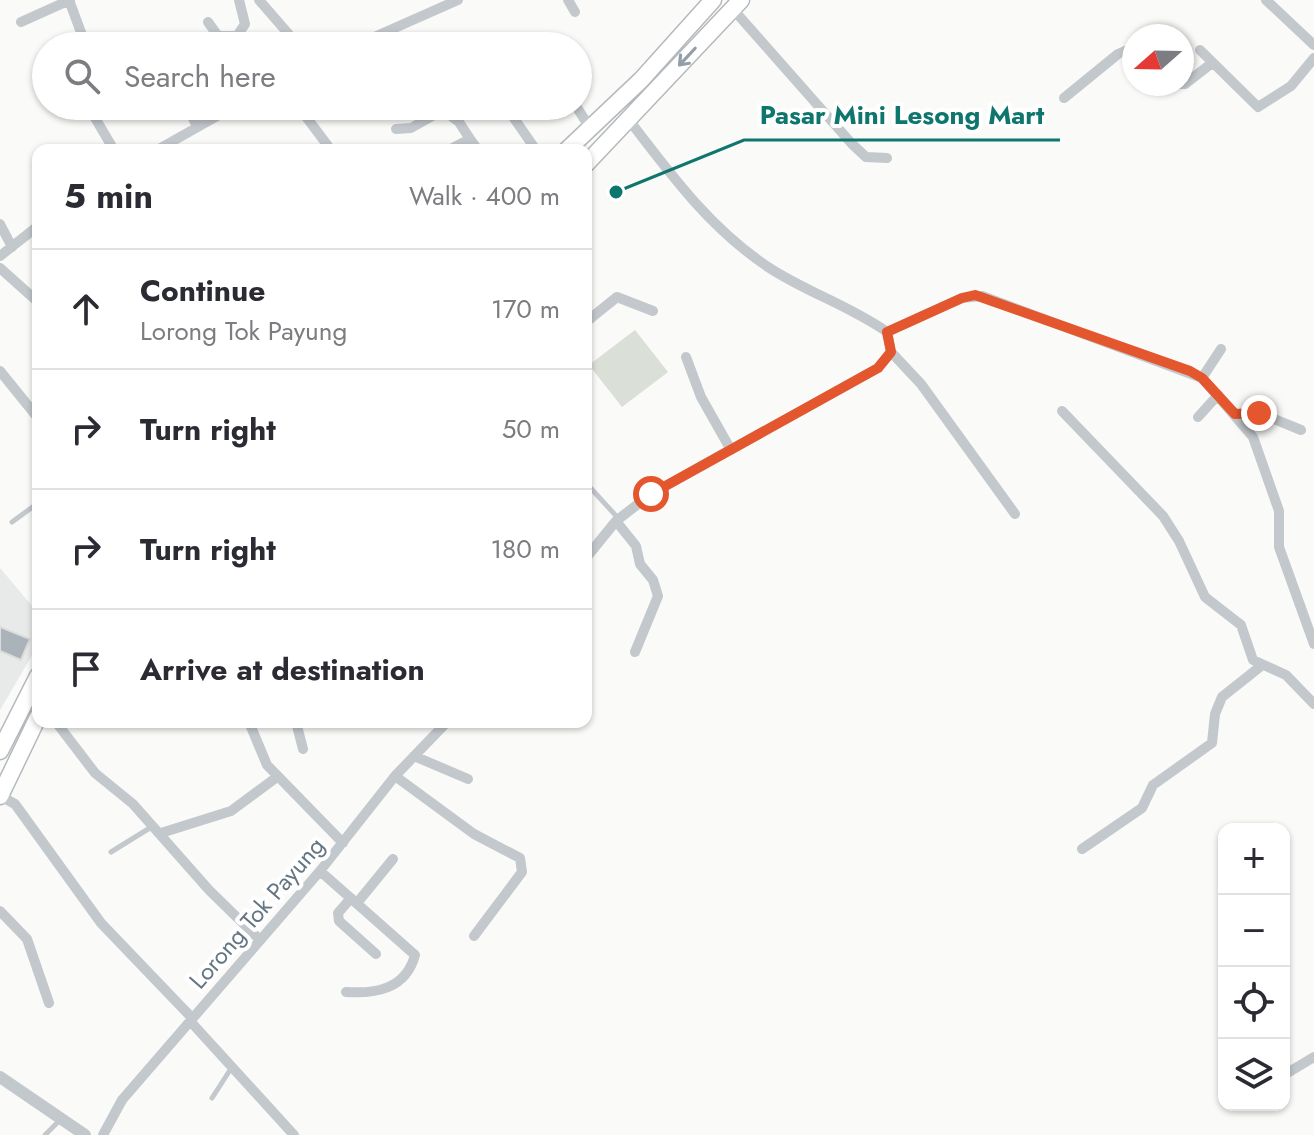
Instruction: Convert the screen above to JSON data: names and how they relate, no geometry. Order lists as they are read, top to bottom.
{
  "streets": {
    "street": ["Lorong Tok Payung"]
  },
  "places": ["Pasar Mini Lesong Mart"],
  "north": "left",
  "page": {
    "search": "Search here",
    "heading": ["5 min", "Walk · 400 m"],
    "list": [
      ["Continue", "Lorong Tok Payung", "170 m"],
      ["Turn right", "50 m"],
      ["Turn right", "180 m"],
      "Arrive at destination"
    ],
    "map_buttons": ["+", "−"]
  }
}
